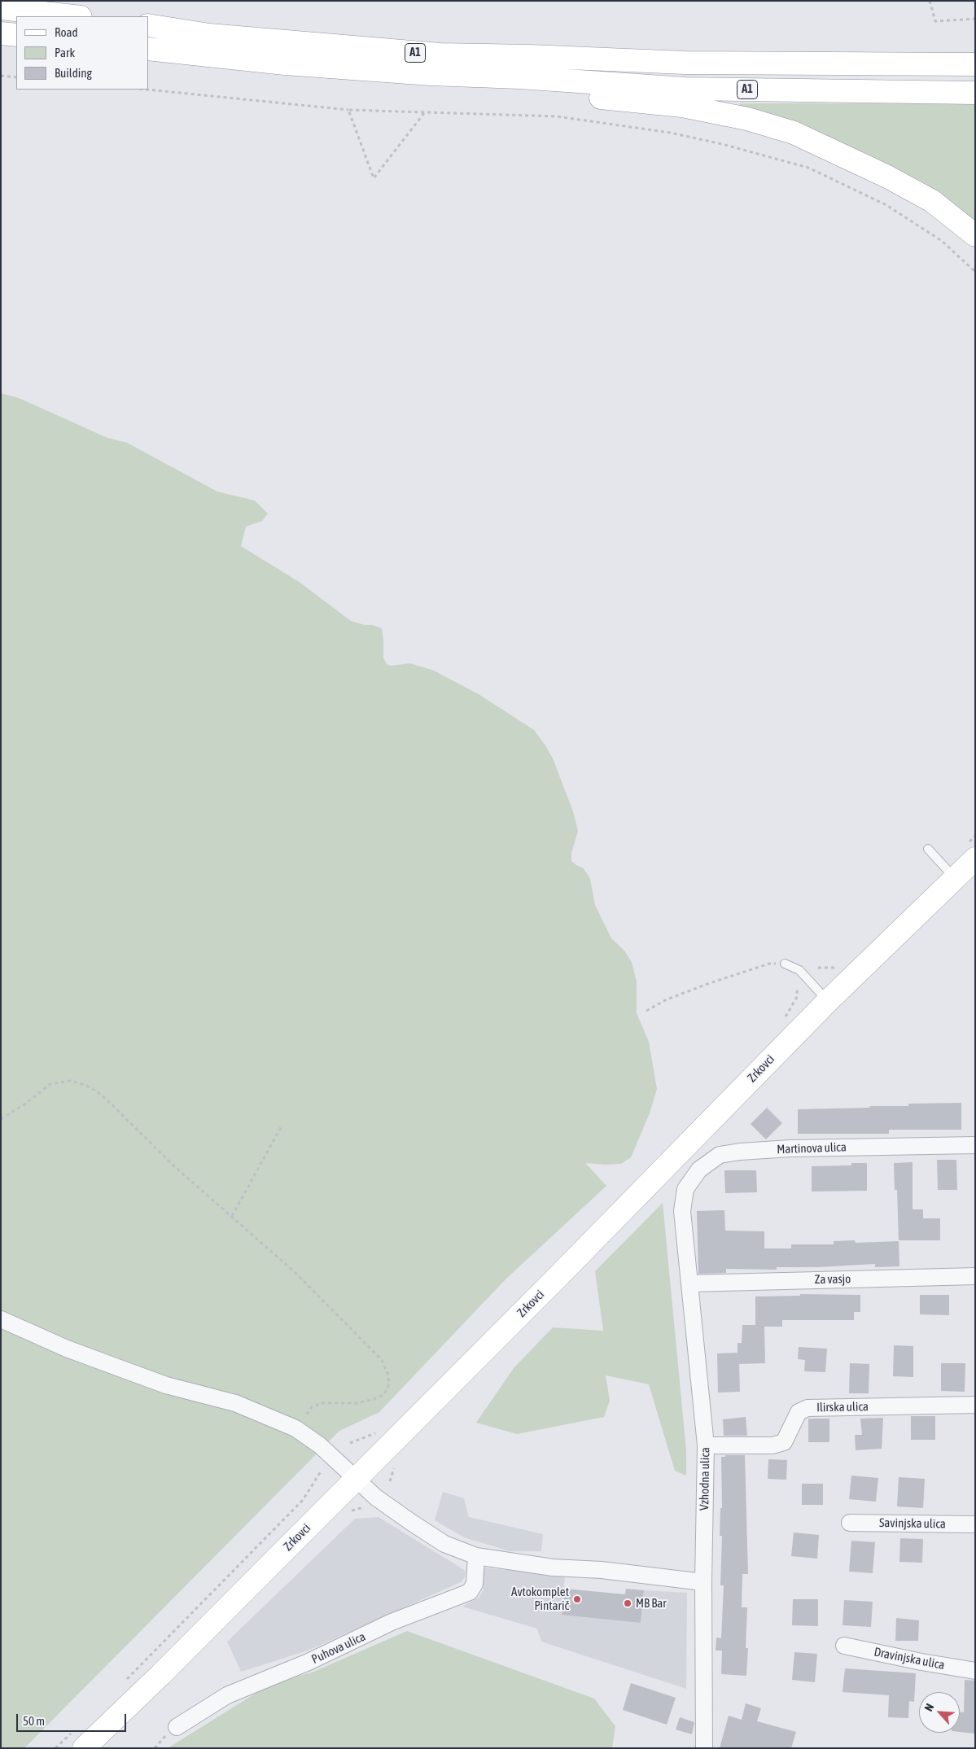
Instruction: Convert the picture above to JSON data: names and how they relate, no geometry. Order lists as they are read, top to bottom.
{
  "streets": {
    "main road": ["A1", "Zrkovci"],
    "street": [
      "Martinova ulica",
      "Za vasjo",
      "Ilirska ulica",
      "Vzhodna ulica",
      "Savinjska ulica",
      "Puhova ulica",
      "Dravinjska ulica"
    ]
  },
  "crossings": [
    ["Martinova ulica", "Vzhodna ulica"],
    ["Za vasjo", "Vzhodna ulica"],
    ["Ilirska ulica", "Vzhodna ulica"]
  ],
  "places": ["Avtokomplet Pintarič", "MB Bar"],
  "legend": ["Road", "Park", "Building"],
  "scale_bar": "50 m",
  "north": "top left"
}
